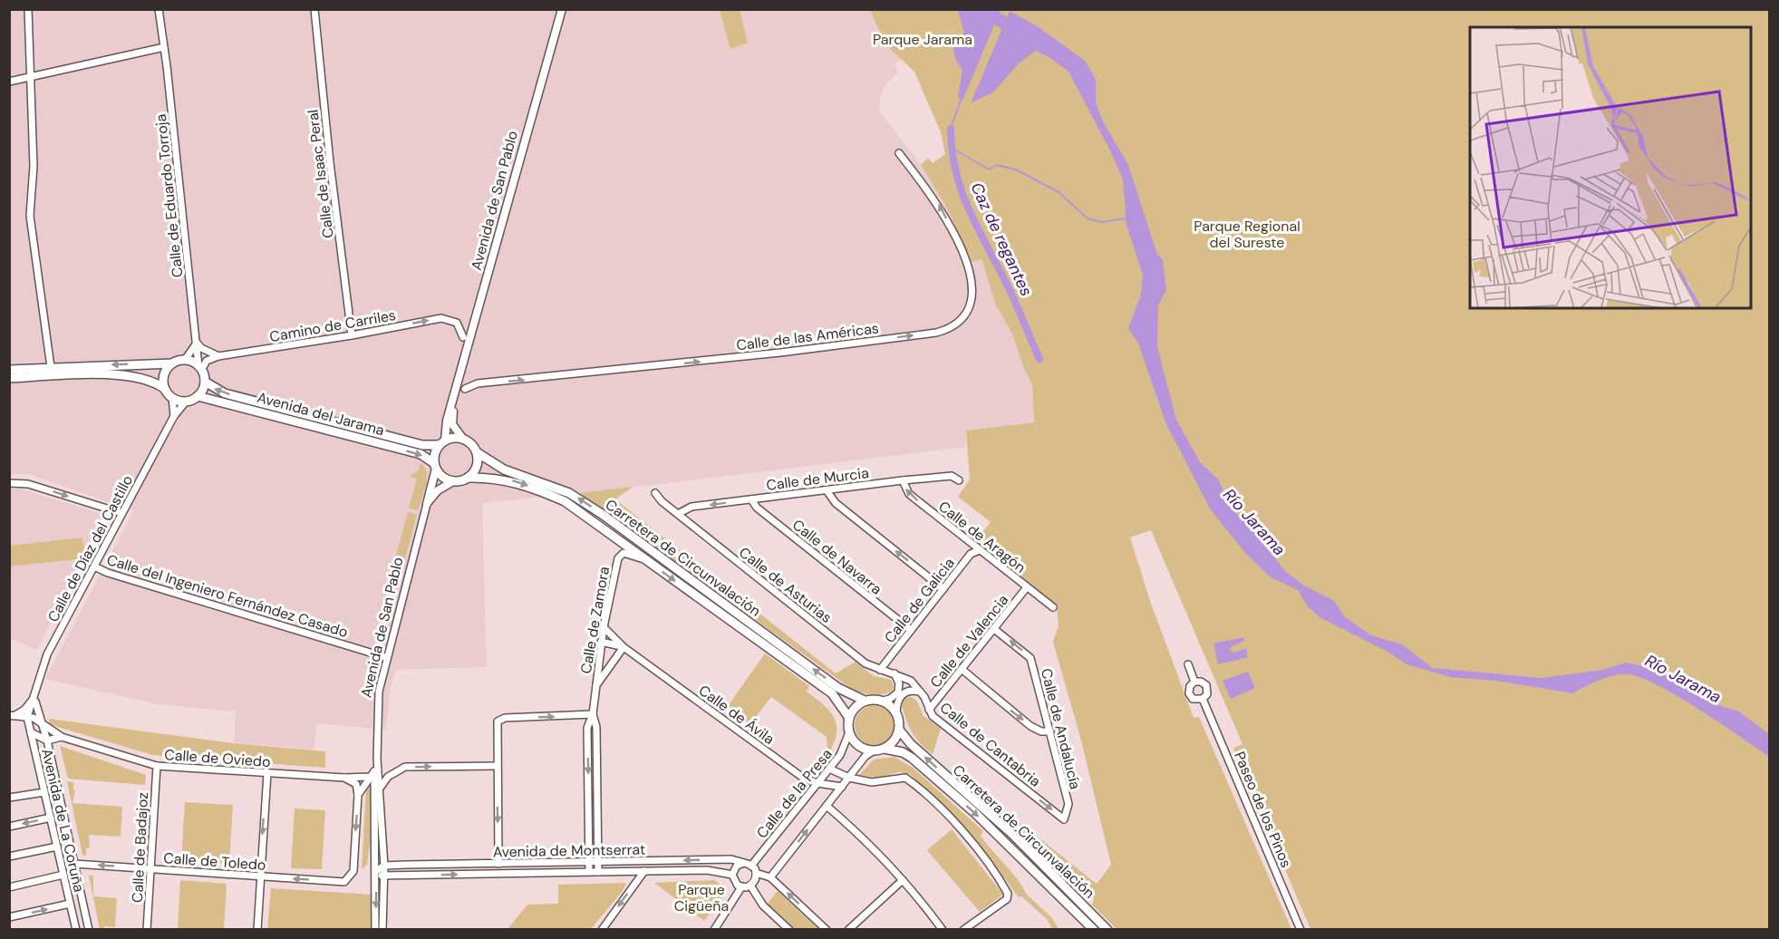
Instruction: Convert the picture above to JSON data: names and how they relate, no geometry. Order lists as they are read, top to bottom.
{
  "streets": {
    "main road": ["Avenida del Jarama", "Carretera de Circunvalación"],
    "street": [
      "Calle de Isaac Peral",
      "Calle de Eduardo Torroja",
      "Avenida de San Pablo",
      "Camino de Carriles",
      "Calle de las Américas",
      "Calle de Murcia",
      "Calle de Aragón",
      "Calle de Díaz del Castillo",
      "Calle de Navarra",
      "Calle de Asturias",
      "Calle del Ingeniero Fernández Casado",
      "Calle de Galicia",
      "Calle de Zamora",
      "Calle de Valencia",
      "Calle de Ávila",
      "Calle de Andalucía",
      "Calle de Cantabria",
      "Calle de Oviedo",
      "Calle de la Presa",
      "Paseo de los Pinos",
      "Avenida de La Coruña",
      "Calle de Badajoz",
      "Avenida de Montserrat",
      "Calle de Toledo"
    ]
  },
  "crossings": [
    ["Calle de Isaac Peral", "Camino de Carriles"],
    ["Calle de Eduardo Torroja", "Camino de Carriles"],
    ["Calle de Eduardo Torroja", "Avenida del Jarama"],
    ["Calle de Eduardo Torroja", "Calle de Díaz del Castillo"],
    ["Avenida de San Pablo", "Avenida del Jarama"],
    ["Avenida de San Pablo", "Carretera de Circunvalación"],
    ["Avenida de San Pablo", "Calle del Ingeniero Fernández Casado"],
    ["Camino de Carriles", "Avenida del Jarama"],
    ["Camino de Carriles", "Calle de Díaz del Castillo"],
    ["Avenida del Jarama", "Calle de Díaz del Castillo"],
    ["Avenida del Jarama", "Carretera de Circunvalación"],
    ["Calle de Murcia", "Calle de Aragón"],
    ["Calle de Murcia", "Calle de Navarra"],
    ["Calle de Murcia", "Calle de Asturias"],
    ["Calle de Aragón", "Calle de Galicia"],
    ["Calle de Aragón", "Calle de Valencia"],
    ["Calle de Díaz del Castillo", "Calle del Ingeniero Fernández Casado"],
    ["Calle de Díaz del Castillo", "Calle de Oviedo"],
    ["Calle de Díaz del Castillo", "Avenida de La Coruña"],
    ["Calle de Navarra", "Calle de Galicia"],
    ["Carretera de Circunvalación", "Calle de Zamora"],
    ["Carretera de Circunvalación", "Calle de la Presa"],
    ["Calle de Asturias", "Calle de Galicia"],
    ["Calle de Asturias", "Calle de Cantabria"],
    ["Calle de Zamora", "Calle de Ávila"],
    ["Calle de Zamora", "Avenida de Montserrat"],
    ["Calle de Valencia", "Calle de Andalucía"],
    ["Calle de Valencia", "Calle de Cantabria"],
    ["Calle de Ávila", "Calle de la Presa"],
    ["Calle de Andalucía", "Calle de Cantabria"],
    ["Calle de Oviedo", "Avenida de La Coruña"],
    ["Calle de Oviedo", "Calle de Badajoz"],
    ["Calle de la Presa", "Avenida de Montserrat"],
    ["Avenida de La Coruña", "Calle de Toledo"],
    ["Calle de Badajoz", "Calle de Toledo"]
  ],
  "one_way": ["Camino de Carriles", "Calle de Andalucía"],
  "water": ["Caz de regantes", "Río Jarama"],
  "parks": ["Parque Jarama", "Parque Regional del Sureste", "Parque Cigüeña"]
}
